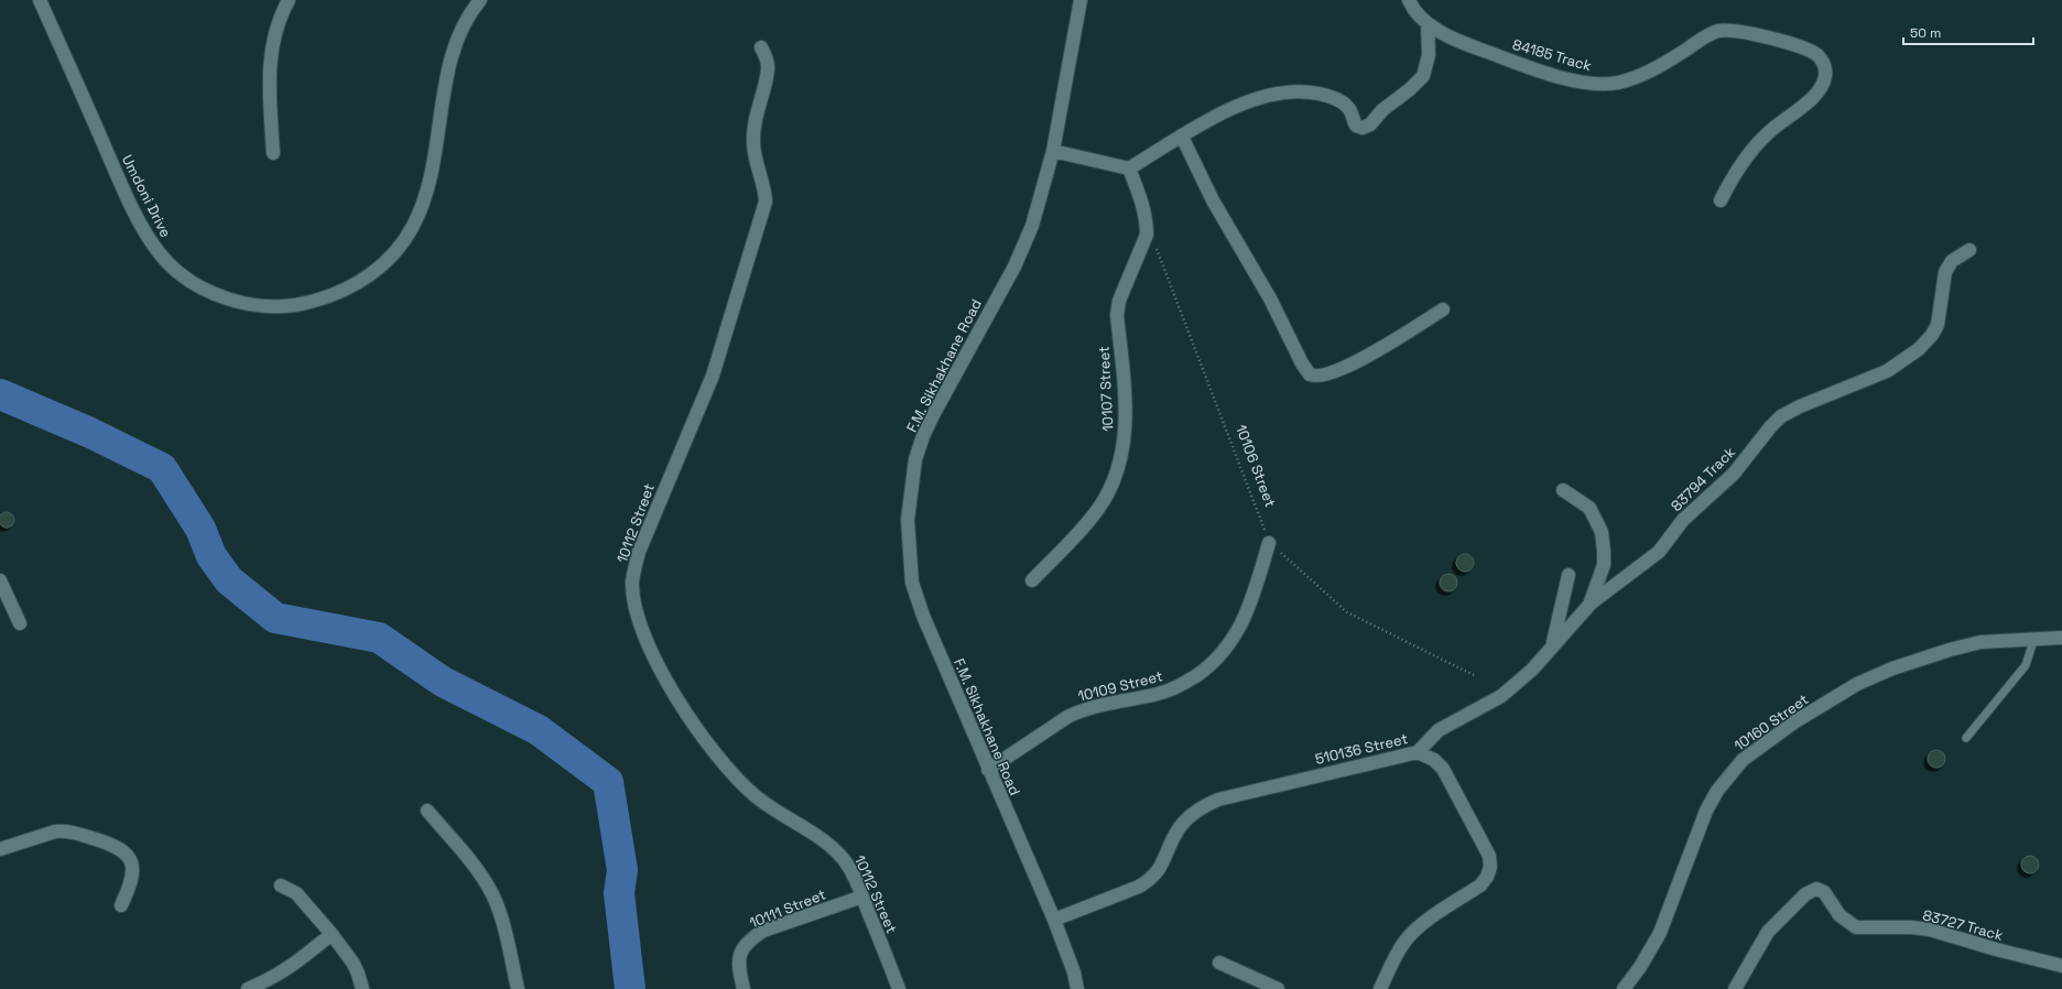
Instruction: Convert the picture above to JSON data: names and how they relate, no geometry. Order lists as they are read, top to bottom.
{
  "streets": {
    "street": [
      "84185 Track",
      "Umdoni Drive",
      "F.M. Sikhakhane Road",
      "10107 Street",
      "83794 Track",
      "10112 Street",
      "10109 Street",
      "10160 Street",
      "510136 Street",
      "10111 Street",
      "83727 Track"
    ],
    "path": ["10106 Street"]
  },
  "crossings": [
    ["F.M. Sikhakhane Road", "10109 Street"],
    ["F.M. Sikhakhane Road", "510136 Street"],
    ["10106 Street", "10109 Street"],
    ["83794 Track", "510136 Street"],
    ["10112 Street", "10111 Street"]
  ],
  "scale_bar": "50 m"
}
